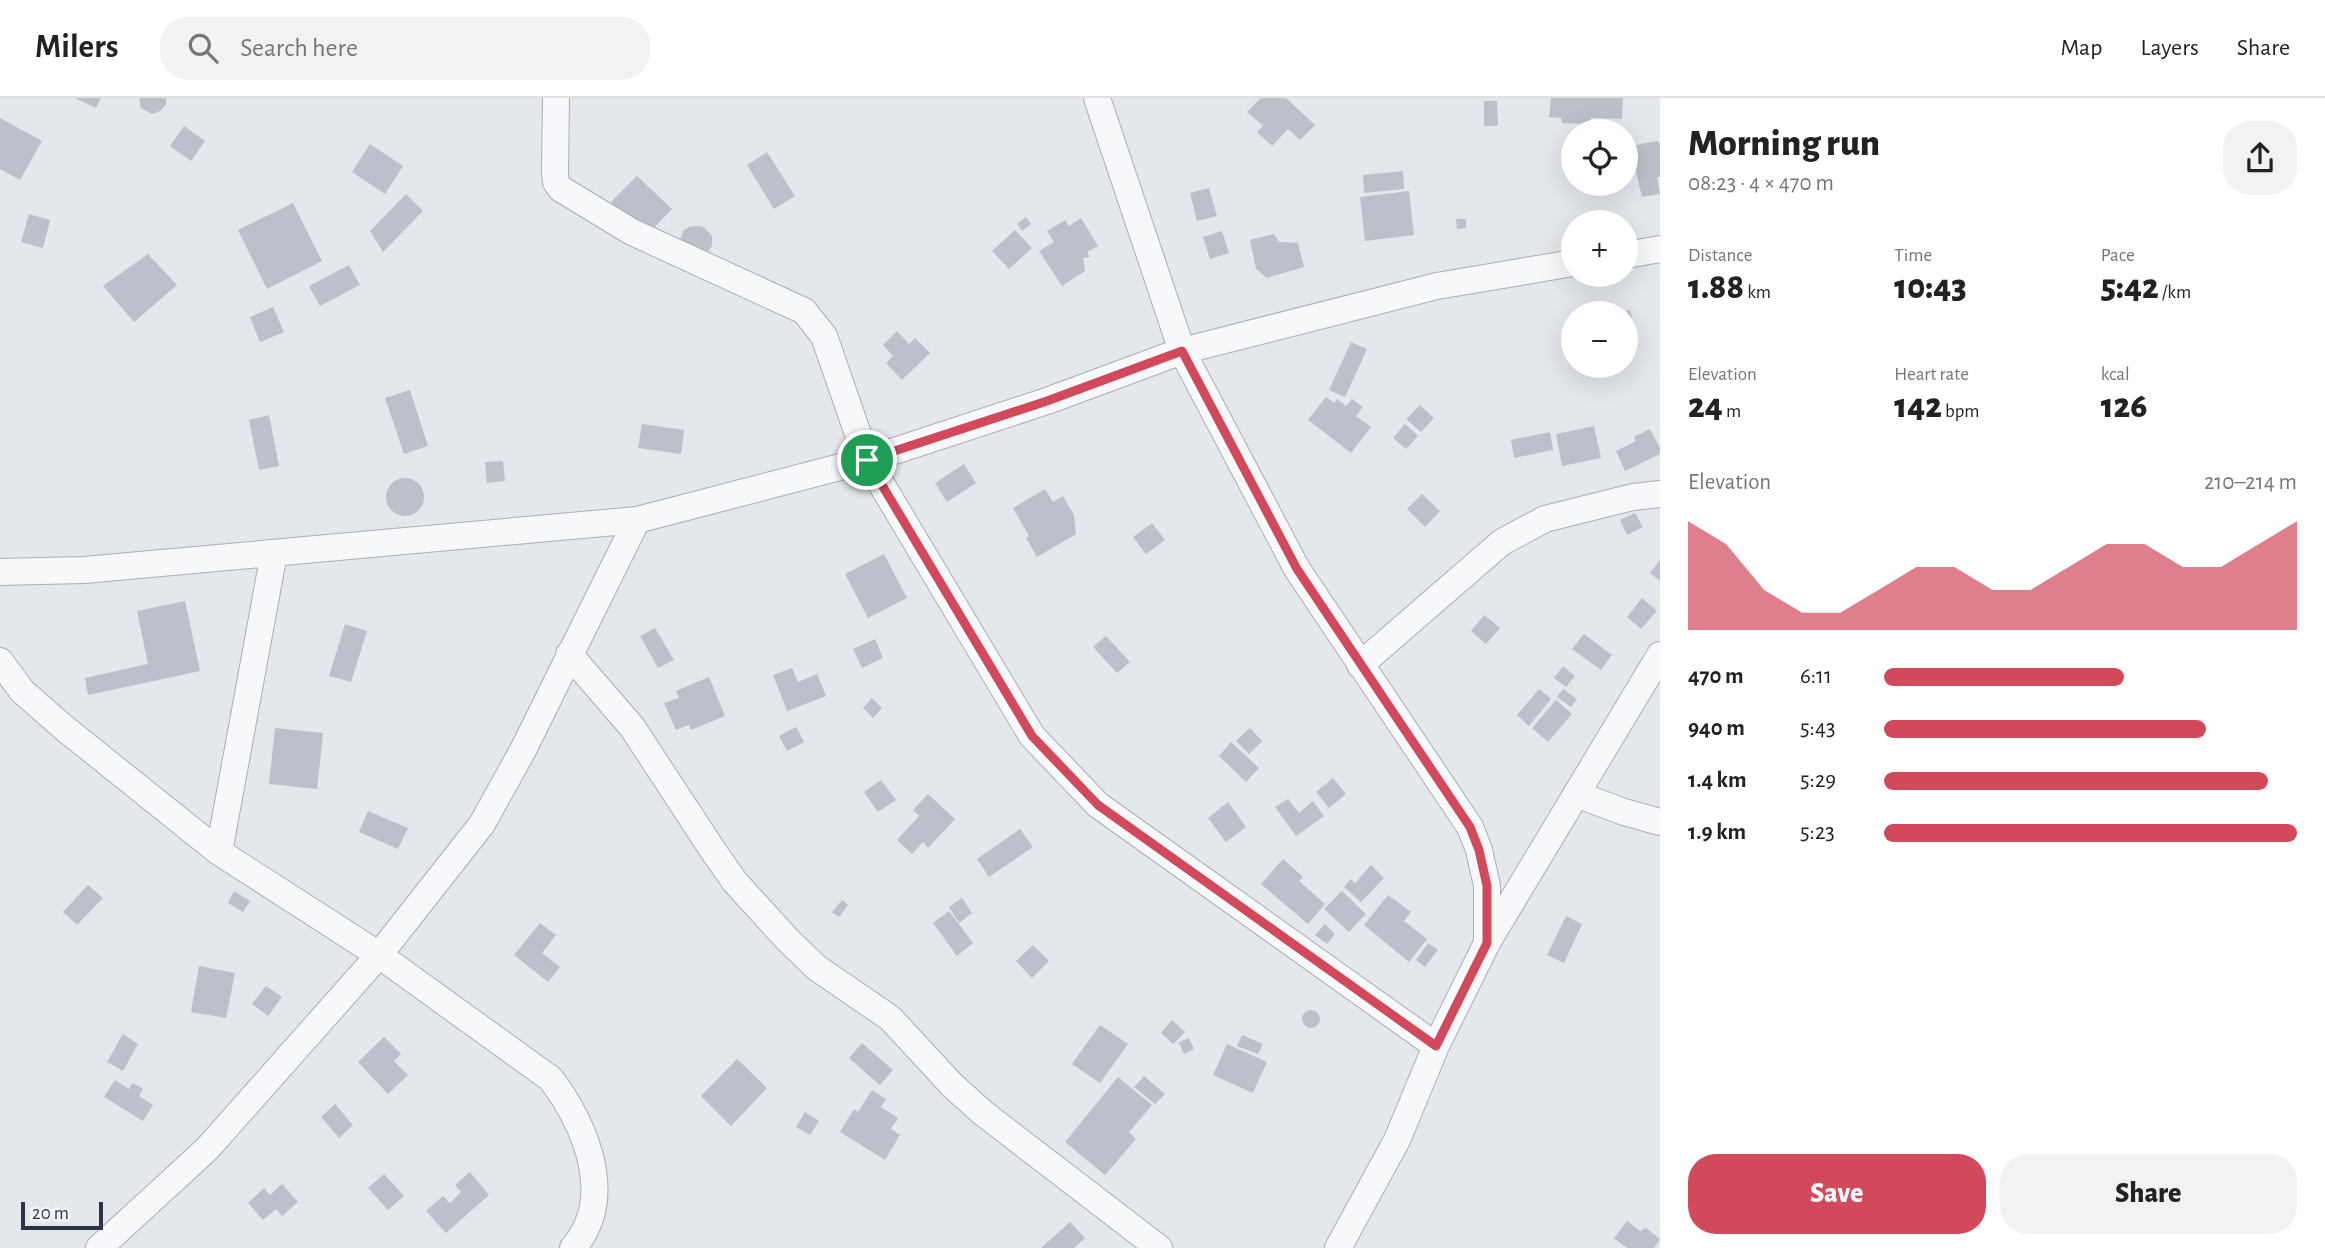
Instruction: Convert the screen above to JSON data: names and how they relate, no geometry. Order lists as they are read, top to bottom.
{
  "scale_bar": "20 m",
  "page": {
    "header": "Milers",
    "search": "Search here",
    "nav": ["Map", "Layers", "Share"],
    "heading": ["Morning run", "08:23 · 4 × 470 m"],
    "map_buttons": ["+", "−"],
    "stats": [
      ["Distance", "1.88 km"],
      ["Time", "10:43"],
      ["Pace", "5:42 /km"],
      ["Elevation", "24 m"],
      ["Heart rate", "142 bpm"],
      ["kcal", "126"]
    ],
    "chart": ["Elevation", "210–214 m"],
    "list": [
      {
        "name": "470 m",
        "note": "6:11"
      },
      {
        "name": "940 m",
        "note": "5:43"
      },
      {
        "name": "1.4 km",
        "note": "5:29"
      },
      {
        "name": "1.9 km",
        "note": "5:23"
      }
    ],
    "buttons": ["Save", "Share"],
    "scale": "20 m"
  }
}
